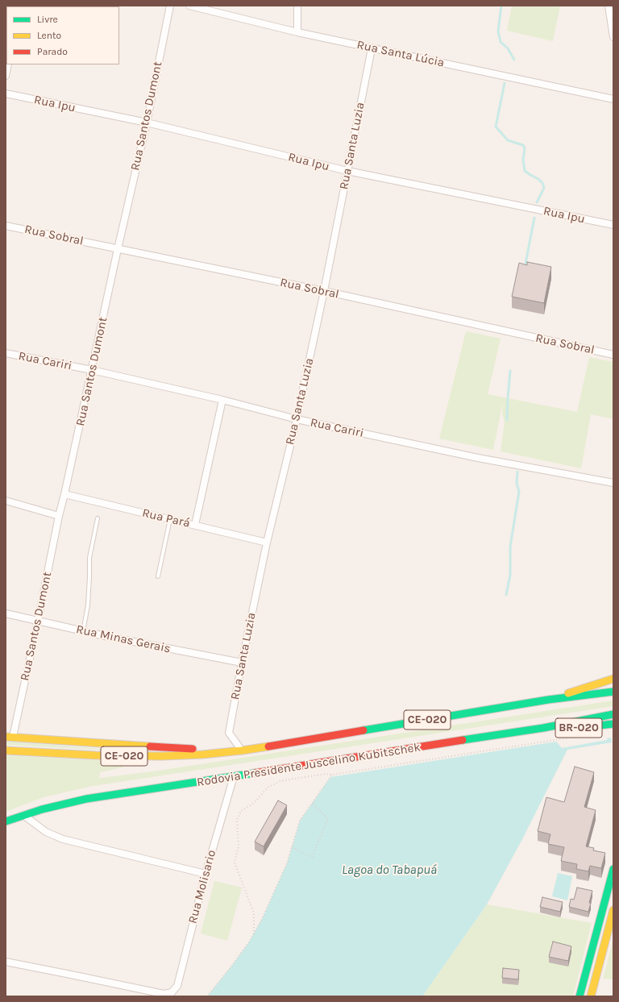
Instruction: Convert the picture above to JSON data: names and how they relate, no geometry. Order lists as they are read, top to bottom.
{
  "streets": {
    "main road": ["CE-020", "BR-020", "Rodovia Presidente Juscelino Kubitschek"],
    "street": [
      "Rua Santa Lúcia",
      "Rua Ipu",
      "Rua Santos Dumont",
      "Rua Santa Luzia",
      "Rua Sobral",
      "Rua Cariri",
      "Rua Pará",
      "Rua Minas Gerais",
      "Rua Molisario"
    ]
  },
  "crossings": [
    ["Rua Santa Lúcia", "Rua Santa Luzia"],
    ["Rua Ipu", "Rua Santos Dumont"],
    ["Rua Ipu", "Rua Santa Luzia"],
    ["Rua Santos Dumont", "Rua Sobral"],
    ["Rua Santos Dumont", "Rua Cariri"],
    ["Rua Santos Dumont", "Rua Pará"],
    ["Rua Santos Dumont", "Rua Minas Gerais"],
    ["Rua Santa Luzia", "Rua Sobral"],
    ["Rua Santa Luzia", "Rua Cariri"],
    ["Rua Santa Luzia", "Rua Pará"],
    ["Rua Santa Luzia", "Rua Minas Gerais"],
    ["Rua Santa Luzia", "Rodovia Presidente Juscelino Kubitschek"],
    ["BR-020", "Rodovia Presidente Juscelino Kubitschek"],
    ["Rodovia Presidente Juscelino Kubitschek", "Rua Molisario"]
  ],
  "water": ["Lagoa do Tabapuá"],
  "legend": ["Livre", "Lento", "Parado"]
}
